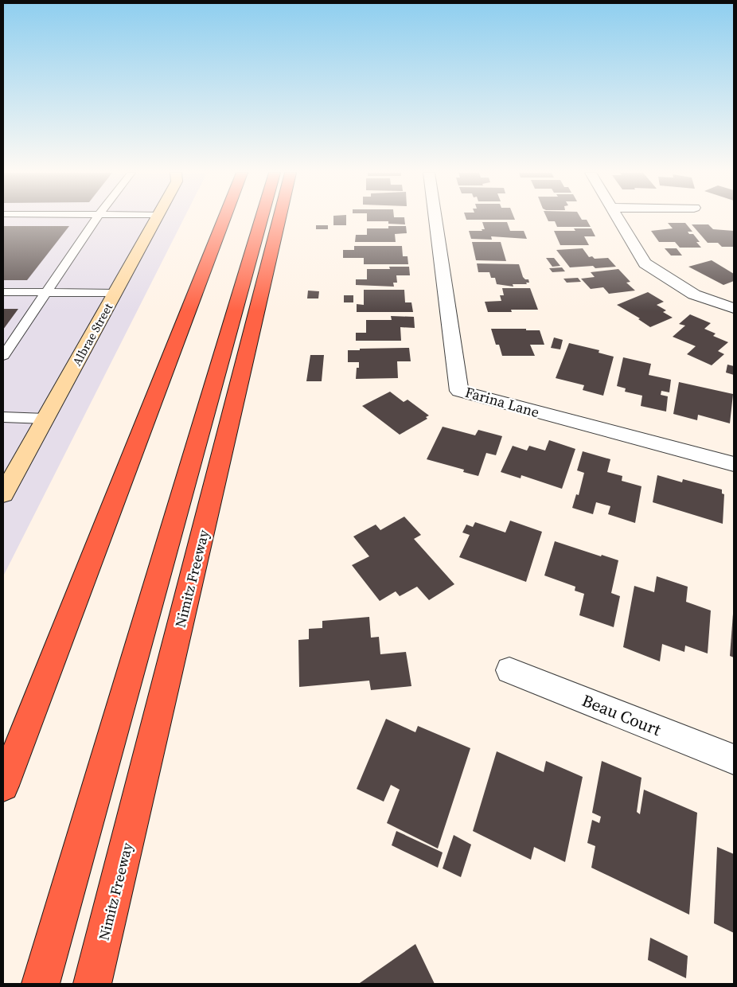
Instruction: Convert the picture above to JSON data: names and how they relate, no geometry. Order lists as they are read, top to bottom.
{
  "streets": {
    "highway": ["Nimitz Freeway"],
    "street": ["Albrae Street", "Farina Lane", "Beau Court"]
  }
}
